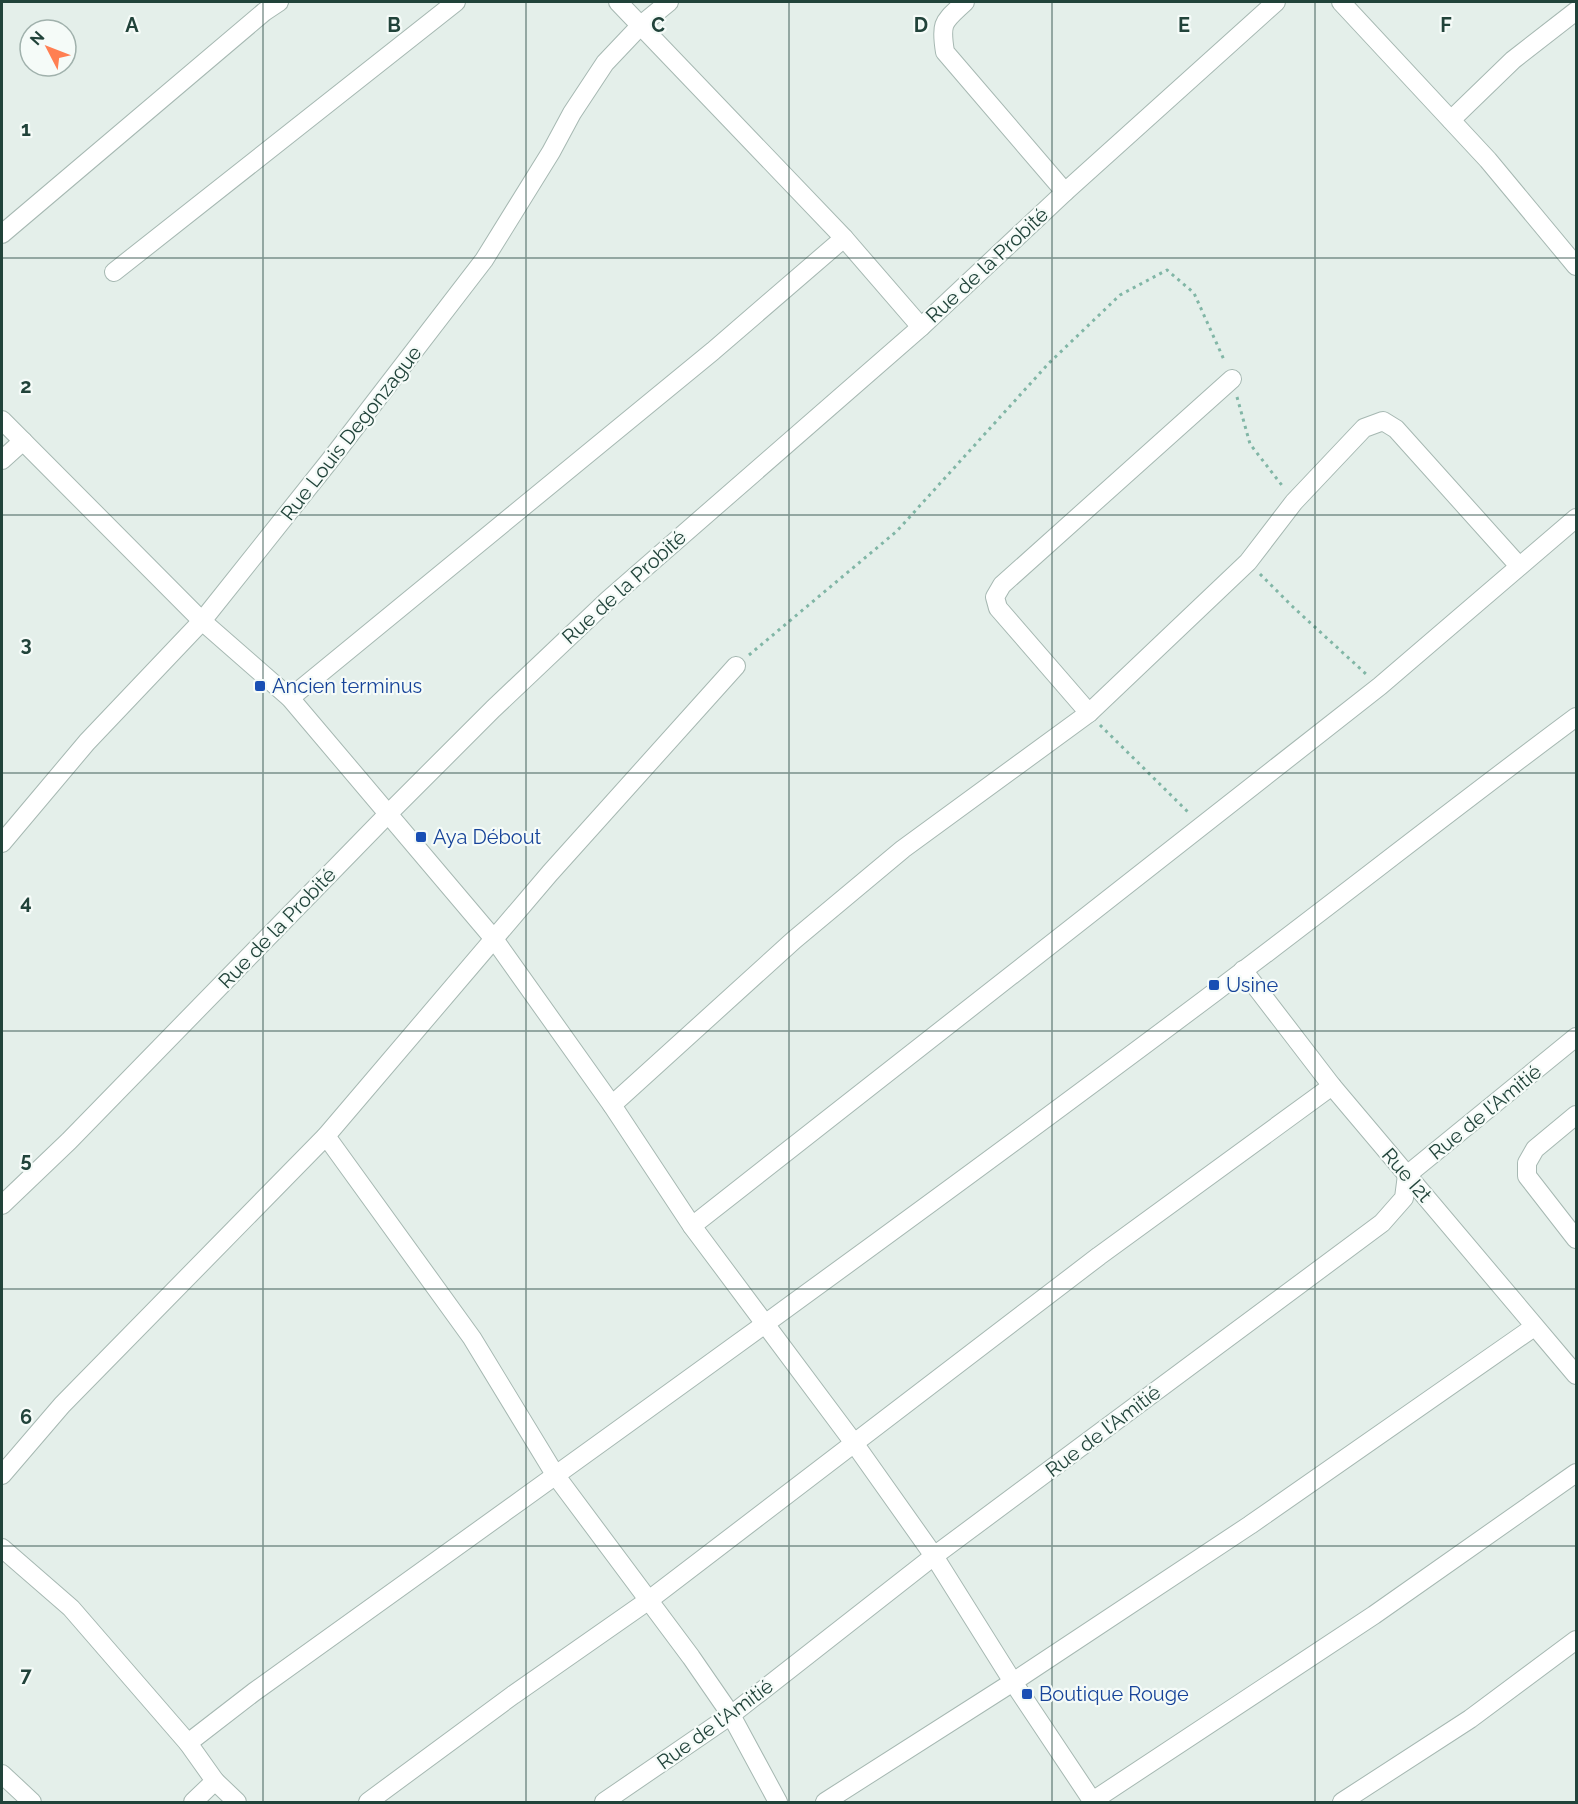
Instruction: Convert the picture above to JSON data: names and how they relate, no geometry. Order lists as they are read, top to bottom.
{
  "streets": {
    "street": [
      "Rue de la Probité",
      "Rue Louis Degonzague",
      "Rue de l'Amitié",
      "Rue I2t"
    ]
  },
  "crossings": [
    ["Rue de l'Amitié", "Rue I2t"]
  ],
  "places": {
    "transit": [
      "Ancien terminus",
      "Aya Débout",
      "Usine",
      "Boutique Rouge"
    ]
  },
  "north": "top left",
  "grid": {
    "columns": [
      "A",
      "B",
      "C",
      "D",
      "E",
      "F"
    ],
    "rows": [
      "1",
      "2",
      "3",
      "4",
      "5",
      "6",
      "7"
    ]
  }
}
